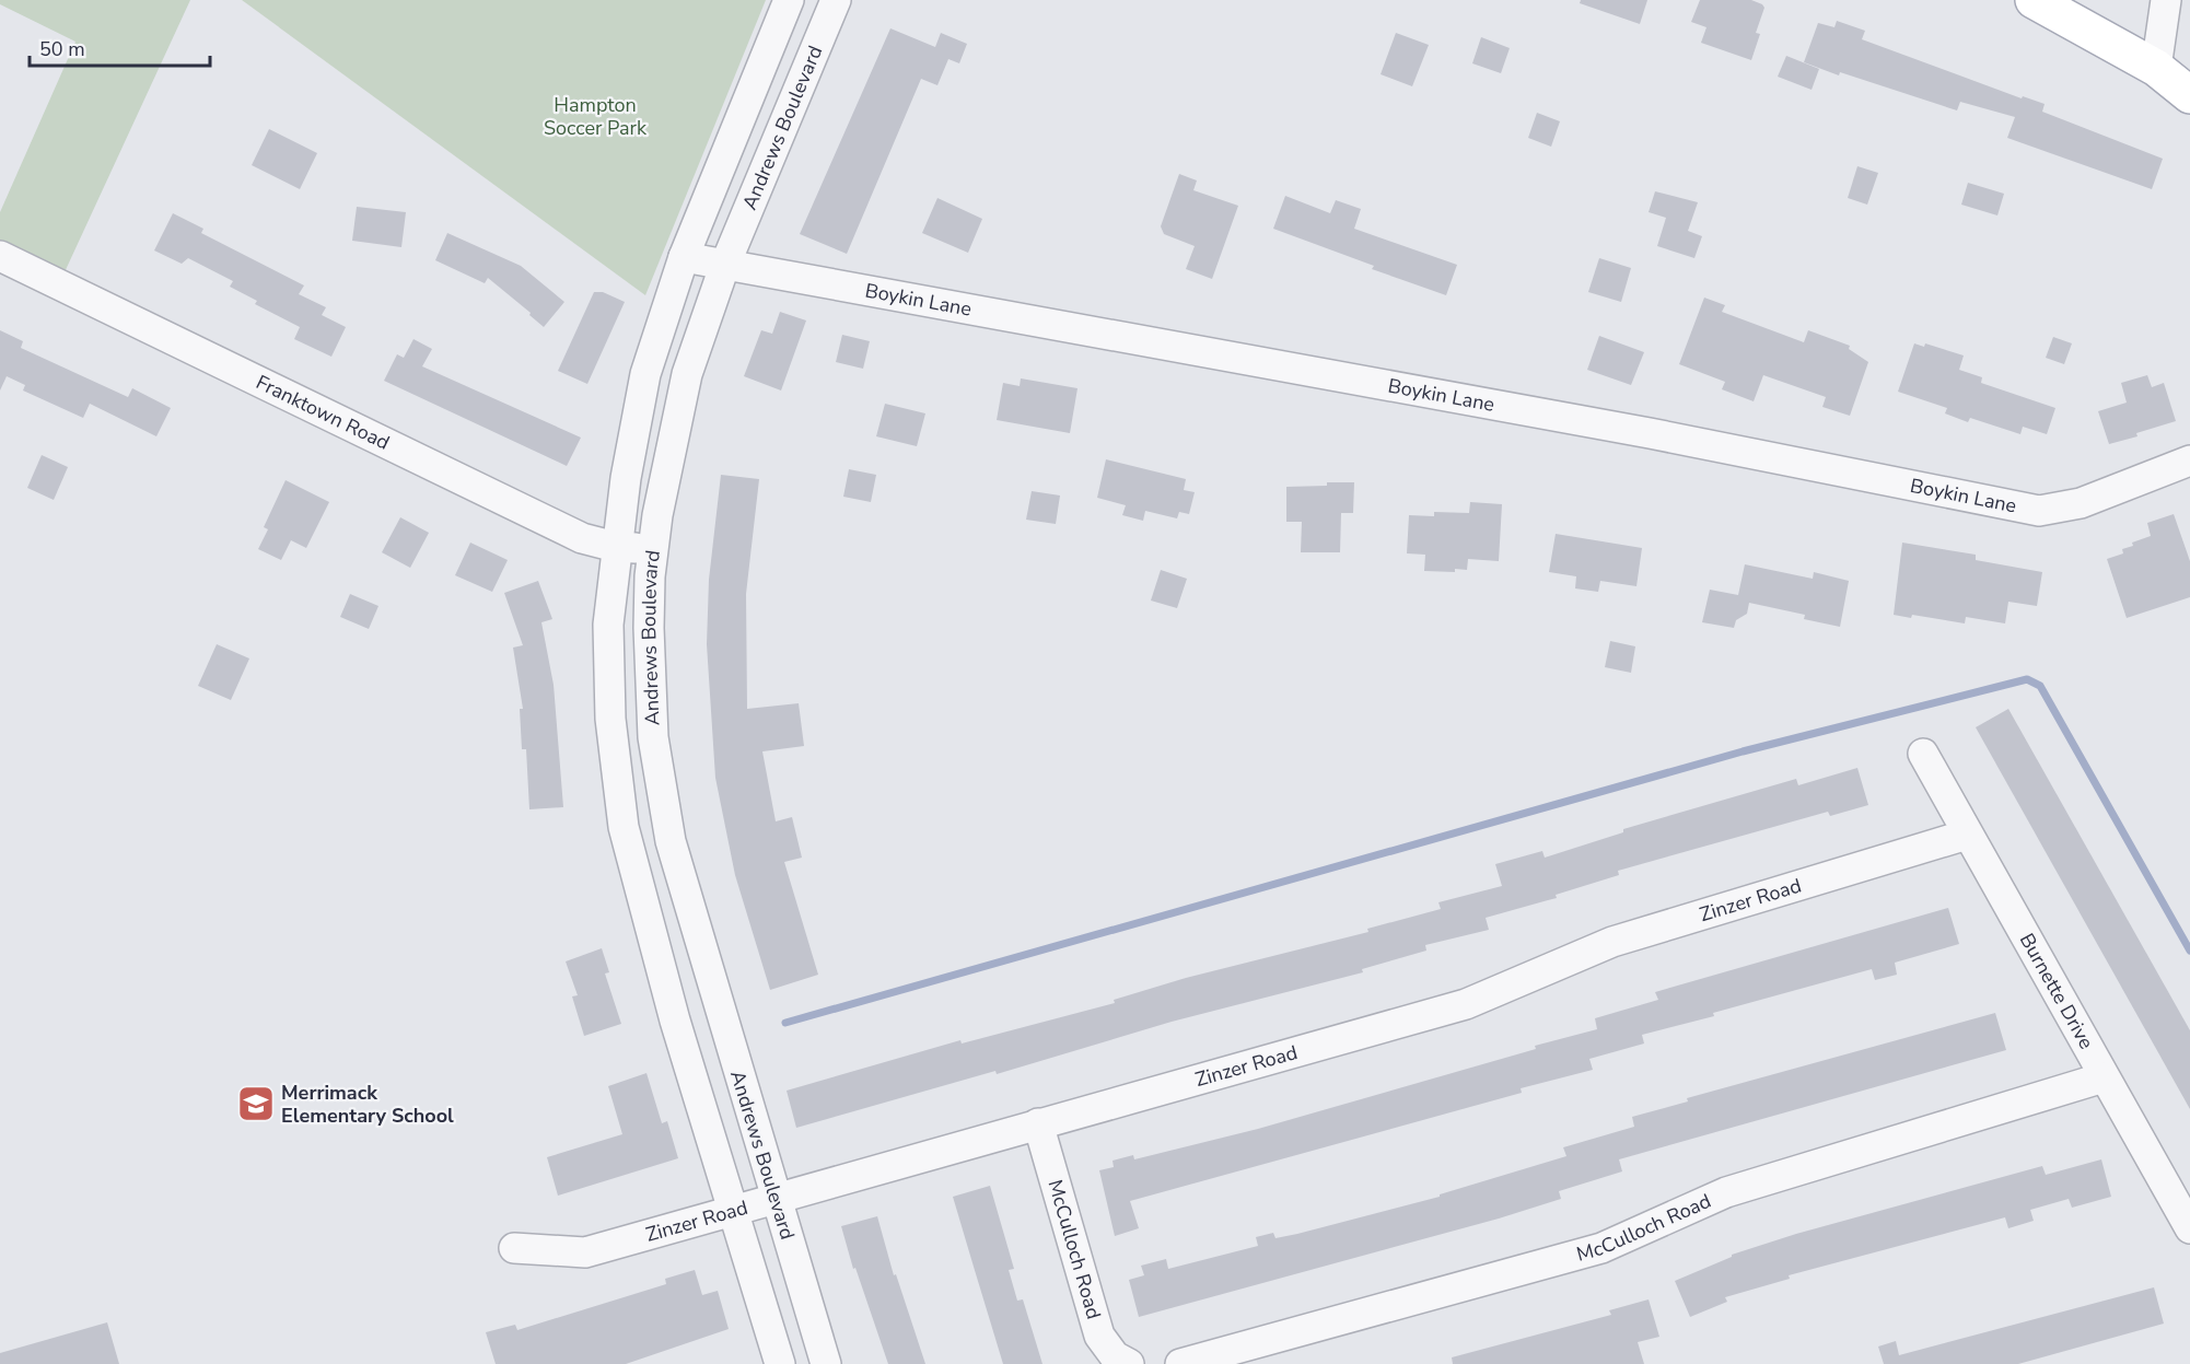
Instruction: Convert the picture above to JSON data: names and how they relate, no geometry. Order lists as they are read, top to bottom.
{
  "streets": {
    "street": [
      "Andrews Boulevard",
      "Boykin Lane",
      "Franktown Road",
      "Zinzer Road",
      "Burnette Drive",
      "McCulloch Road"
    ]
  },
  "crossings": [
    ["Andrews Boulevard", "Boykin Lane"],
    ["Andrews Boulevard", "Franktown Road"],
    ["Andrews Boulevard", "Zinzer Road"],
    ["Zinzer Road", "Burnette Drive"],
    ["Zinzer Road", "McCulloch Road"],
    ["Burnette Drive", "McCulloch Road"]
  ],
  "parks": ["Hampton Soccer Park"],
  "places": {
    "school or university": ["Merrimack Elementary School"]
  },
  "scale_bar": "50 m"
}
